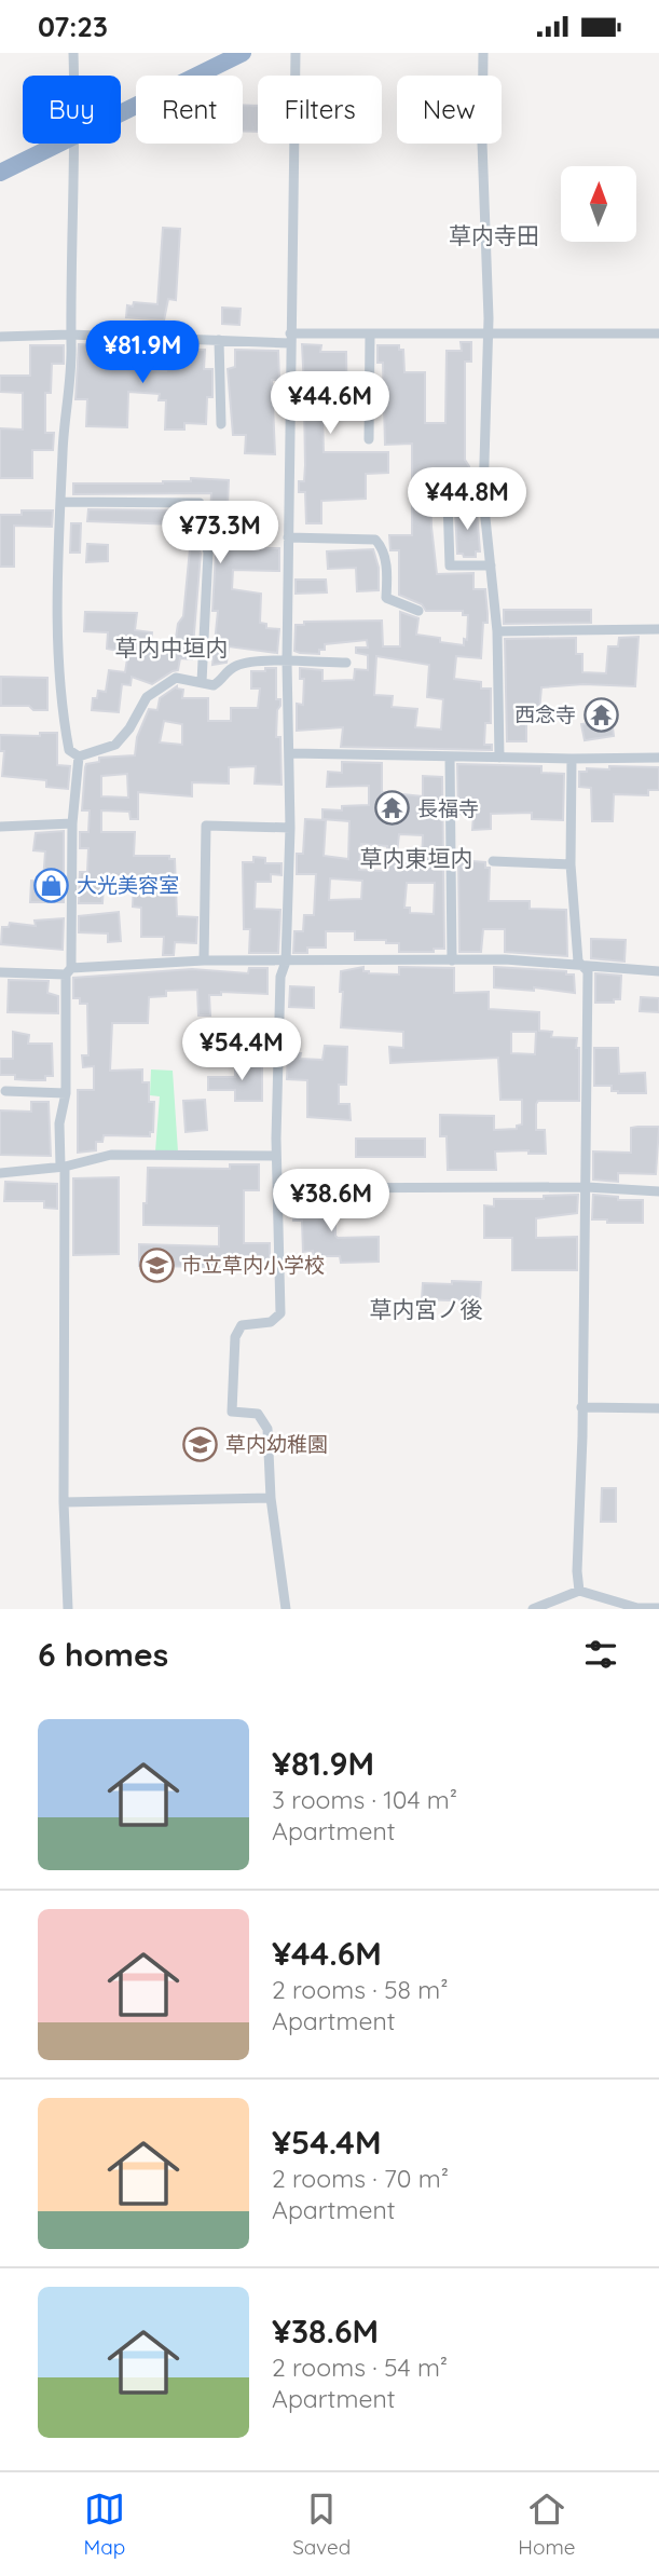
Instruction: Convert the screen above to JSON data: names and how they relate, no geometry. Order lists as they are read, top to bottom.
{
  "districts": [
    "草内寺田",
    "草内中垣内",
    "草内東垣内",
    "草内宮ノ後"
  ],
  "places": {
    "temple": ["西念寺", "長福寺"],
    "shop": ["大光美容室"],
    "school or university": ["市立草内小学校", "草内幼稚園"]
  },
  "north": "top",
  "page": {
    "status": "07:23",
    "chip": [
      "Buy",
      "Rent",
      "Filters",
      "New"
    ],
    "price": [
      "¥81.9M",
      "¥44.6M",
      "¥44.8M",
      "¥73.3M",
      "¥54.4M",
      "¥38.6M"
    ],
    "heading": "6 homes",
    "list": [
      {
        "name": "¥81.9M",
        "note": "3 rooms · 104 m² · Apartment"
      },
      {
        "name": "¥44.6M",
        "note": "2 rooms · 58 m² · Apartment"
      },
      {
        "name": "¥54.4M",
        "note": "2 rooms · 70 m² · Apartment"
      },
      {
        "name": "¥38.6M",
        "note": "2 rooms · 54 m² · Apartment"
      }
    ],
    "tabs": ["Map", "Saved", "Home"]
  }
}
